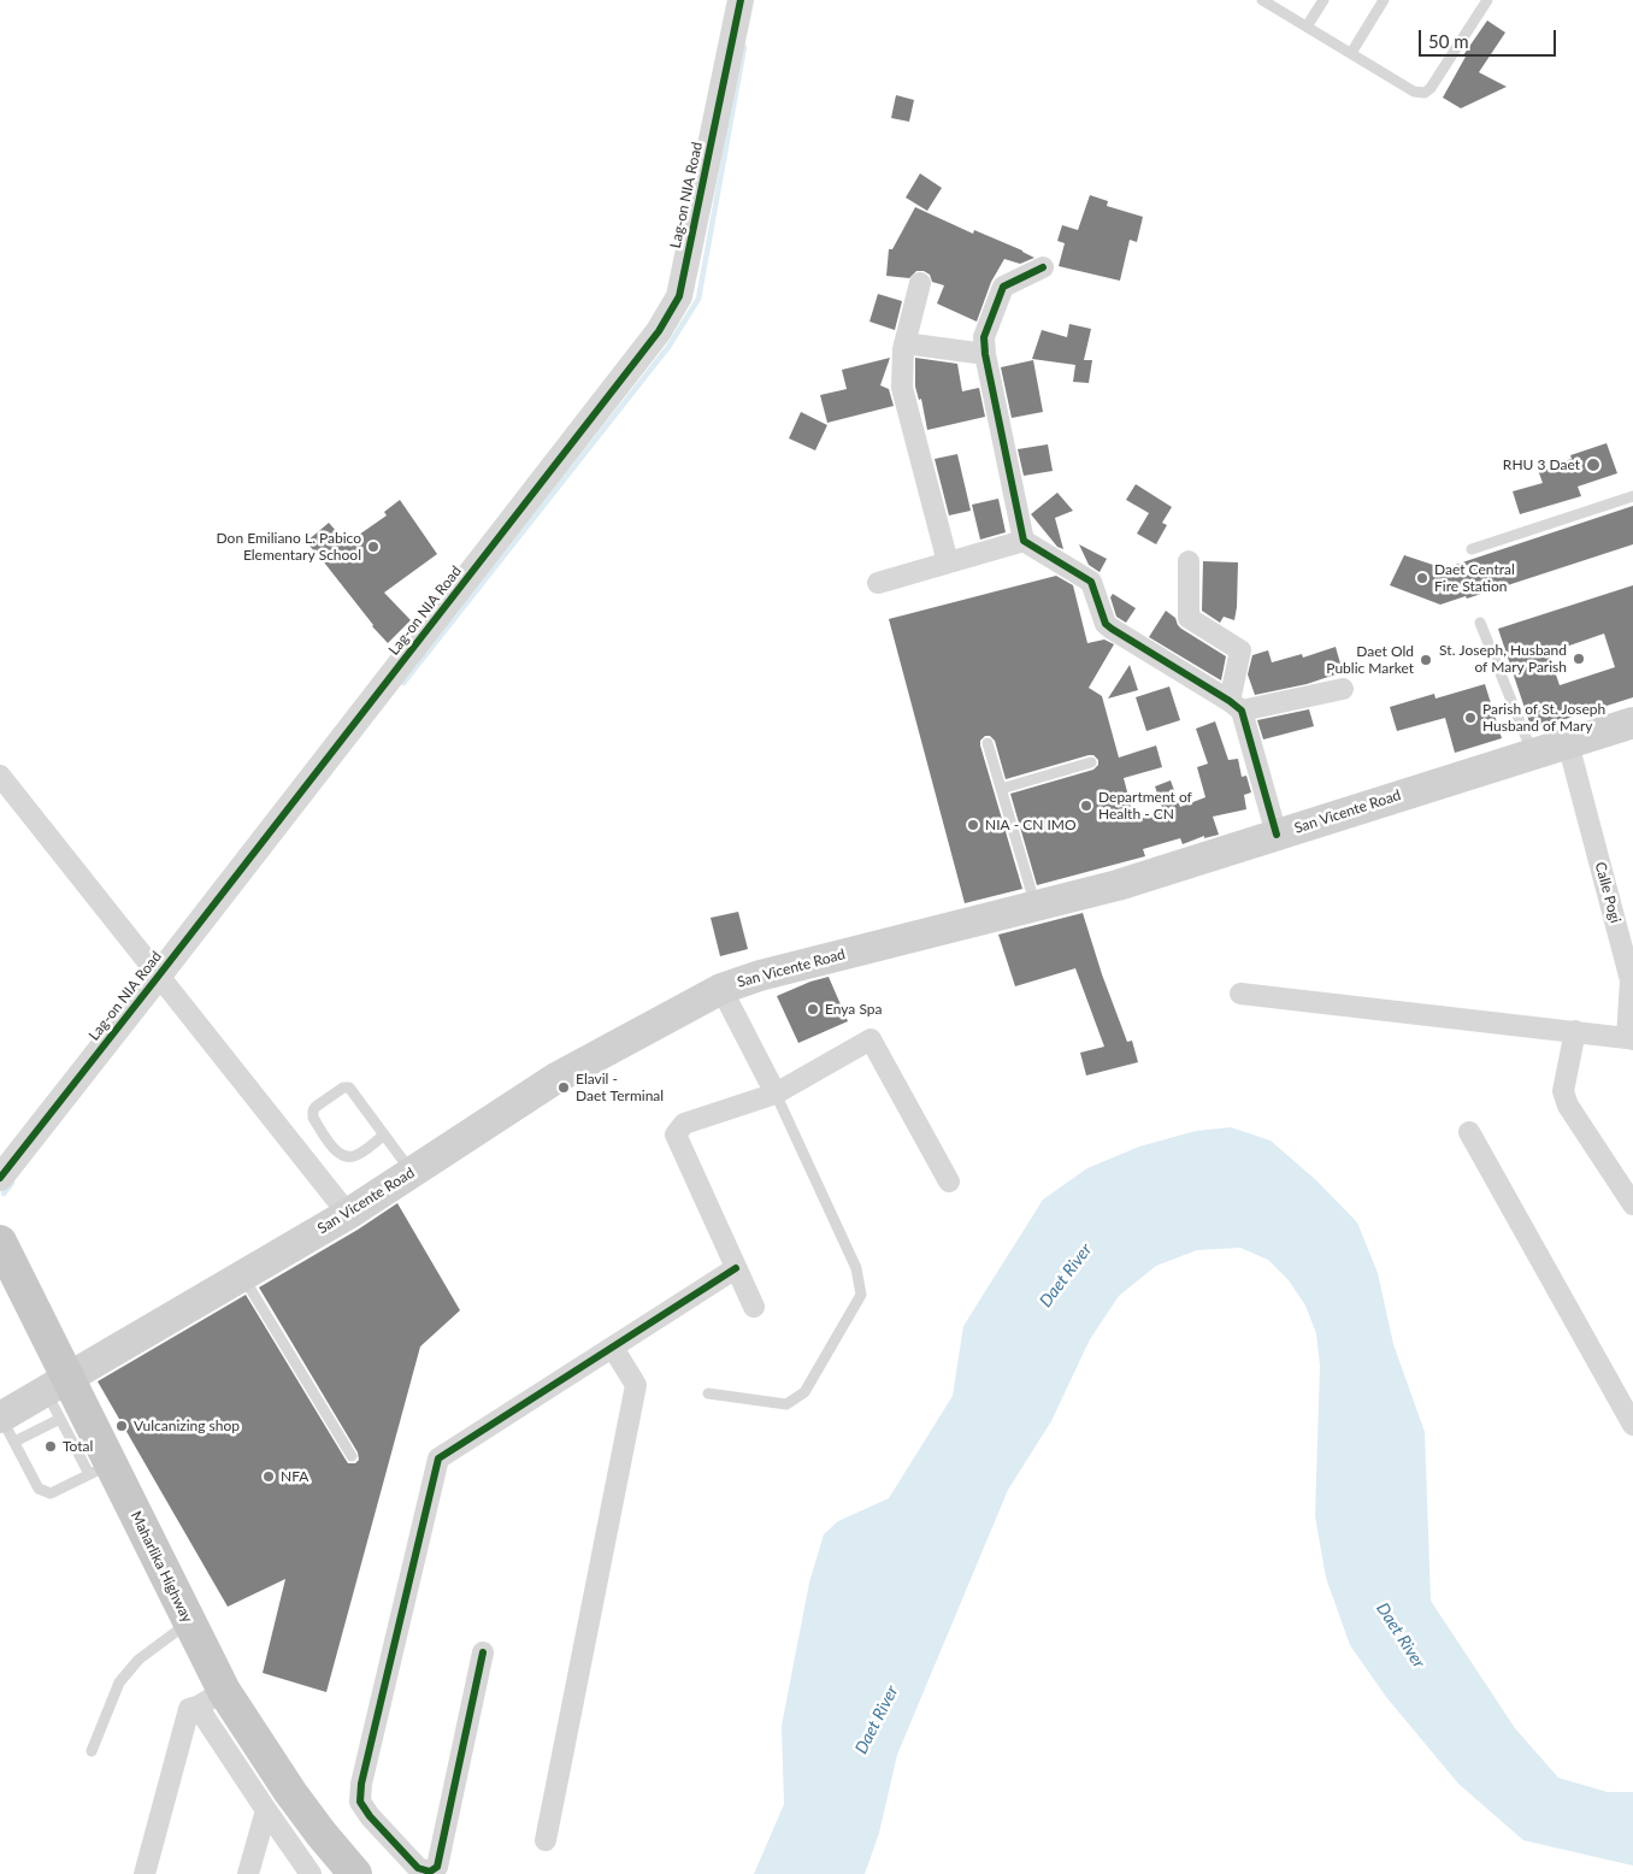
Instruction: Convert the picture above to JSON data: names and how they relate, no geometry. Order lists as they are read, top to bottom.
{
  "streets": {
    "highway": ["Maharlika Highway"],
    "main road": ["San Vicente Road"],
    "street": ["Lag-on NIA Road", "Calle Pogi"]
  },
  "crossings": [
    ["San Vicente Road", "Calle Pogi"],
    ["San Vicente Road", "Maharlika Highway"]
  ],
  "water": ["Daet River"],
  "places": [
    "RHU 3 Daet",
    "Don Emiliano L. Pabico Elementary School",
    "Daet Central Fire Station",
    "St. Joseph, Husband of Mary Parish",
    "Daet Old Public Market",
    "Parish of St. Joseph Husband of Mary",
    "Department of Health - CN",
    "NIA - CN IMO",
    "Enya Spa",
    "Elavil - Daet Terminal",
    "Vulcanizing shop",
    "Total",
    "NFA"
  ],
  "scale_bar": "50 m"
}
